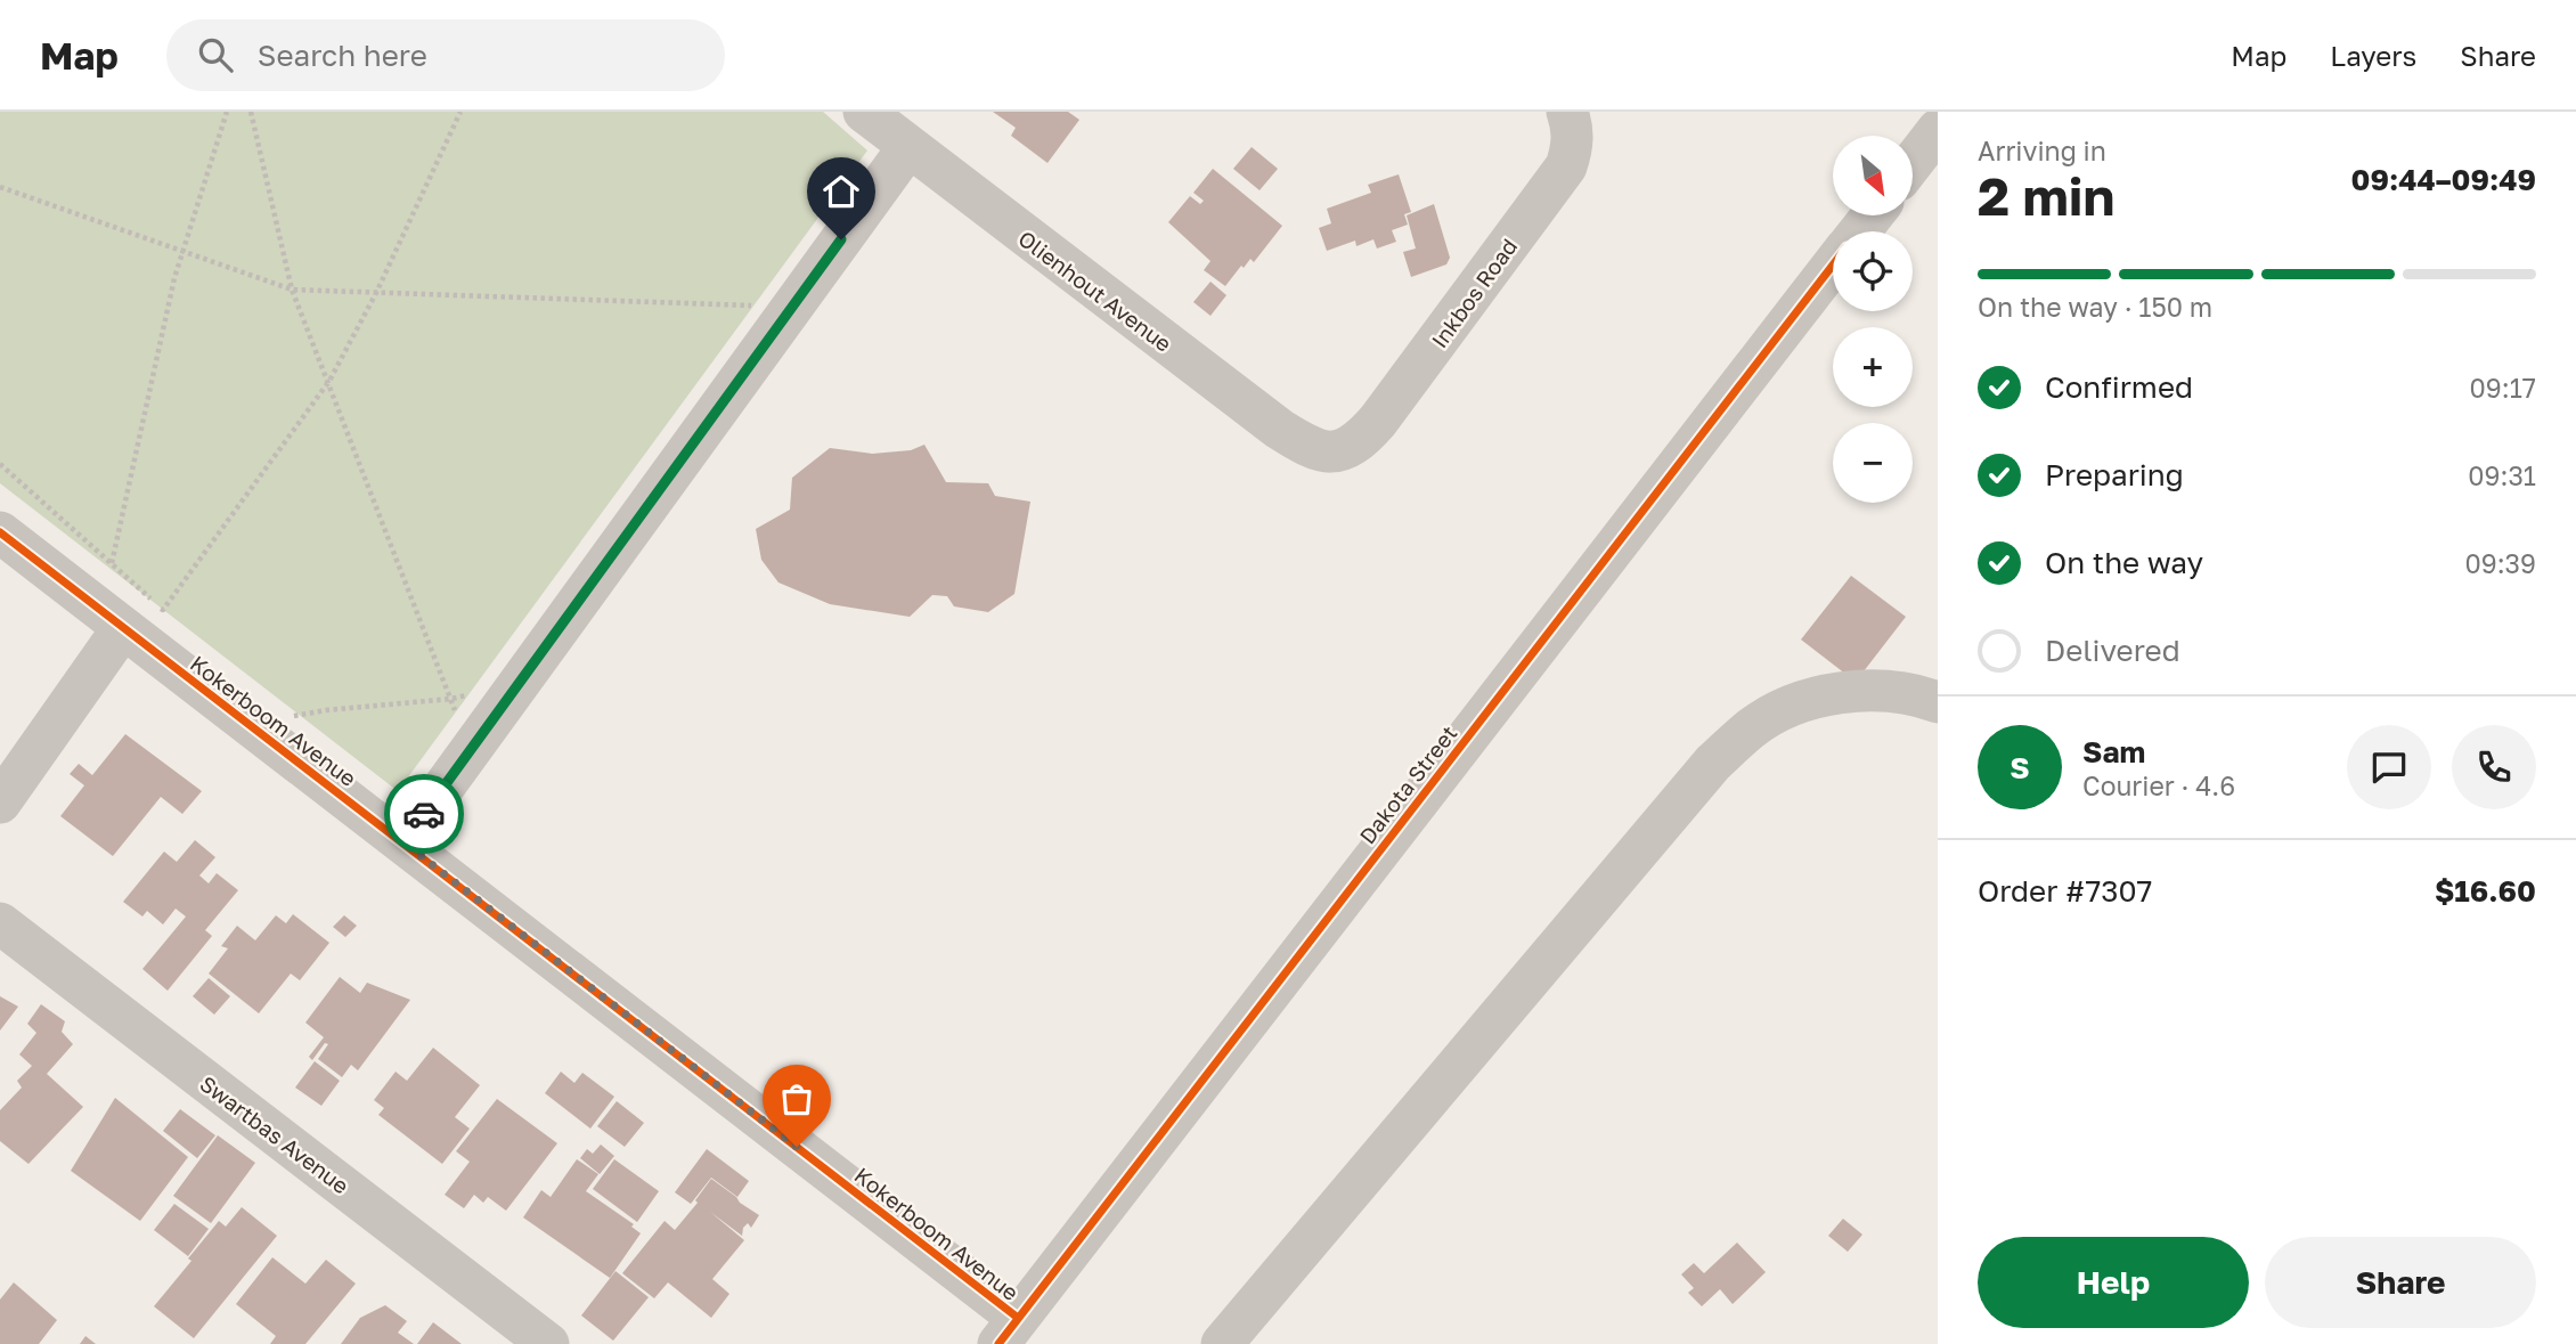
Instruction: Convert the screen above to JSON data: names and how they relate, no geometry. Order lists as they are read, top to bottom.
{
  "streets": {
    "street": [
      "Olienhout Avenue",
      "Inkbos Road",
      "Kokerboom Avenue",
      "Dakota Street",
      "Swartbas Avenue"
    ]
  },
  "crossings": [
    ["Olienhout Avenue", "Inkbos Road"],
    ["Kokerboom Avenue", "Dakota Street"]
  ],
  "north": "bottom right",
  "page": {
    "header": "Map",
    "search": "Search here",
    "nav": ["Map", "Layers", "Share"],
    "heading": ["2 min", "Arriving in", "09:44–09:49"],
    "panel": [
      "Sam",
      "Courier · 4.6",
      "Order #7307",
      "$16.60"
    ],
    "map_buttons": ["+", "−"],
    "bar": "On the way · 150 m",
    "list": [
      ["Confirmed", "09:17"],
      ["Preparing", "09:31"],
      ["On the way", "09:39"],
      "Delivered"
    ],
    "round": "S",
    "buttons": ["Help", "Share"]
  }
}
